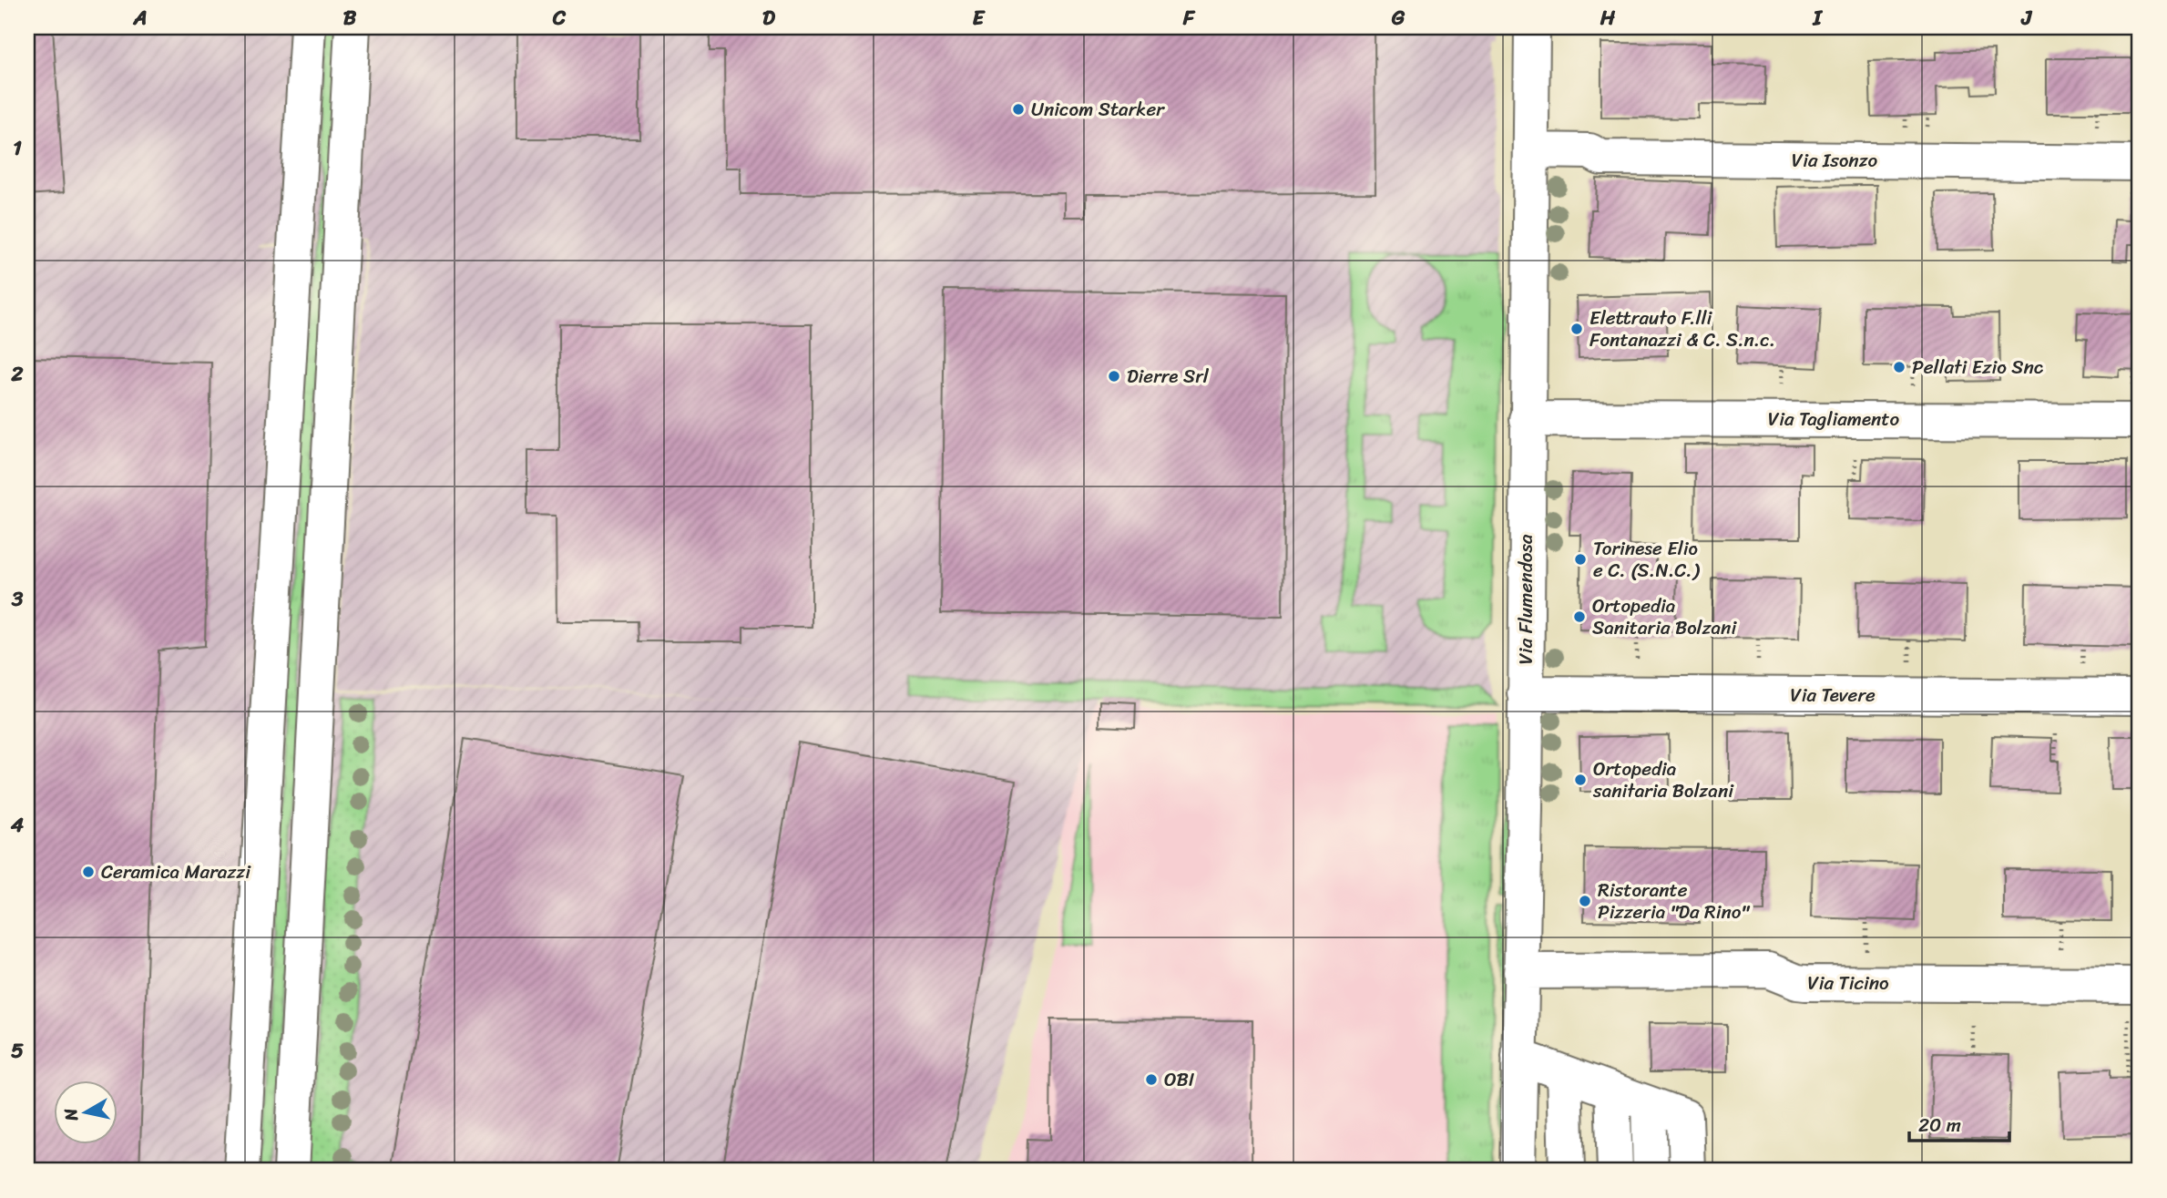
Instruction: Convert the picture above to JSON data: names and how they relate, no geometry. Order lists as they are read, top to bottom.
{
  "streets": {
    "street": [
      "Via Isonzo",
      "Via Tagliamento",
      "Via Flumendosa",
      "Via Tevere",
      "Via Ticino"
    ]
  },
  "crossings": [
    ["Via Isonzo", "Via Flumendosa"],
    ["Via Tagliamento", "Via Flumendosa"],
    ["Via Flumendosa", "Via Tevere"],
    ["Via Flumendosa", "Via Ticino"]
  ],
  "places": [
    "Unicom Starker",
    "Elettrauto F.lli Fontanazzi & C. S.n.c.",
    "Pellati Ezio Snc",
    "Dierre Srl",
    "Torinese Elio e C. (S.N.C.)",
    "Ortopedia Sanitaria Bolzani",
    "Ortopedia sanitaria Bolzani",
    "Ceramica Marazzi",
    "Ristorante Pizzeria \"Da Rino\"",
    "OBI"
  ],
  "scale_bar": "20 m",
  "north": "left",
  "grid": {
    "columns": [
      "A",
      "B",
      "C",
      "D",
      "E",
      "F",
      "G",
      "H",
      "I",
      "J"
    ],
    "rows": [
      "1",
      "2",
      "3",
      "4",
      "5"
    ]
  }
}
